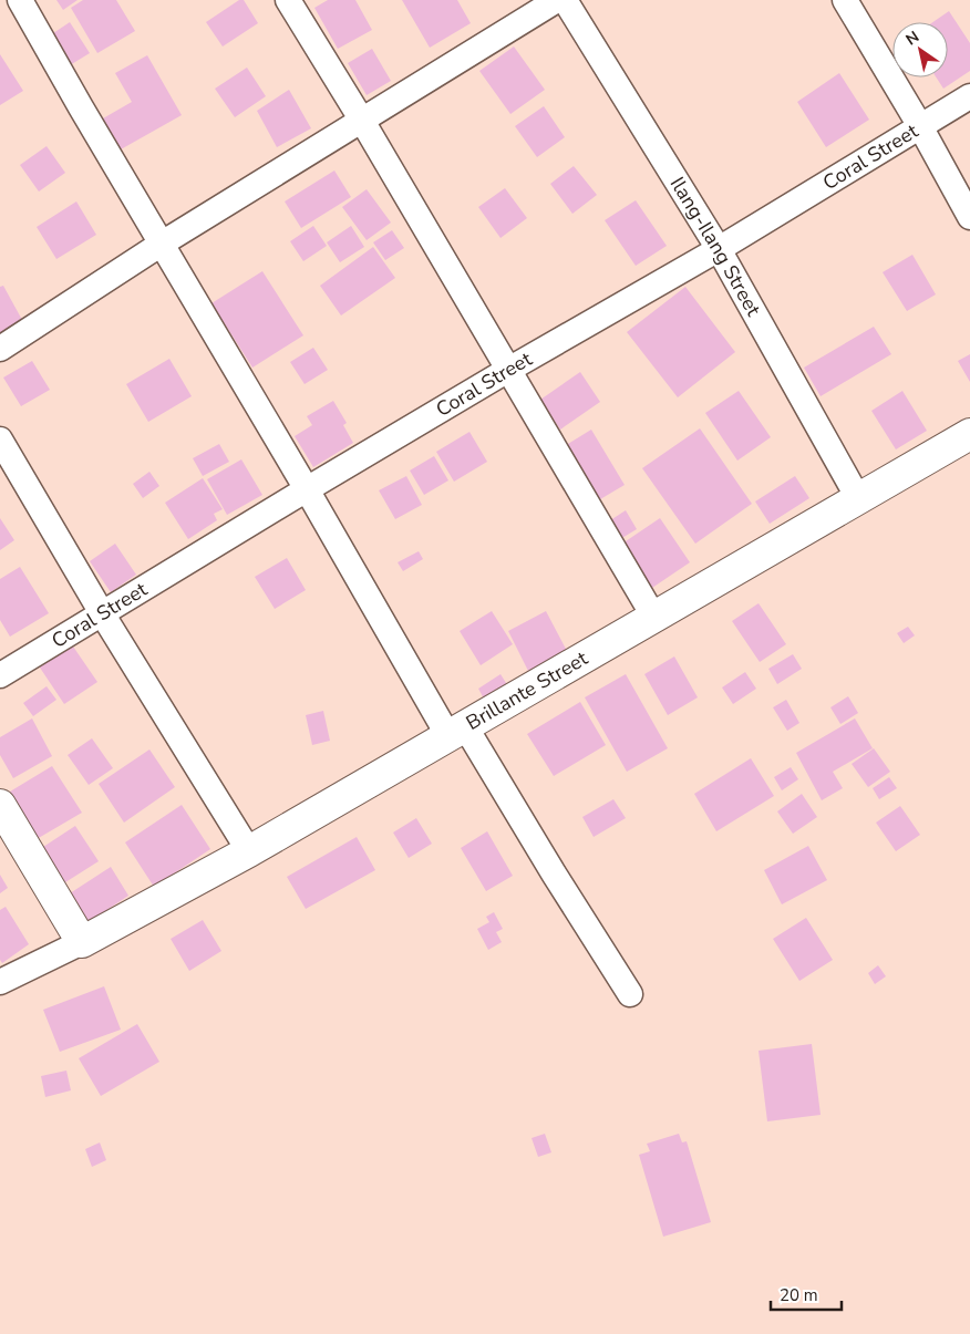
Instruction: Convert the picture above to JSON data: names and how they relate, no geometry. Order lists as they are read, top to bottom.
{
  "streets": {
    "street": ["Coral Street", "Ilang-Ilang Street", "Brillante Street"]
  },
  "crossings": [
    ["Coral Street", "Ilang-Ilang Street"],
    ["Ilang-Ilang Street", "Brillante Street"]
  ],
  "scale_bar": "20 m",
  "north": "top left"
}
